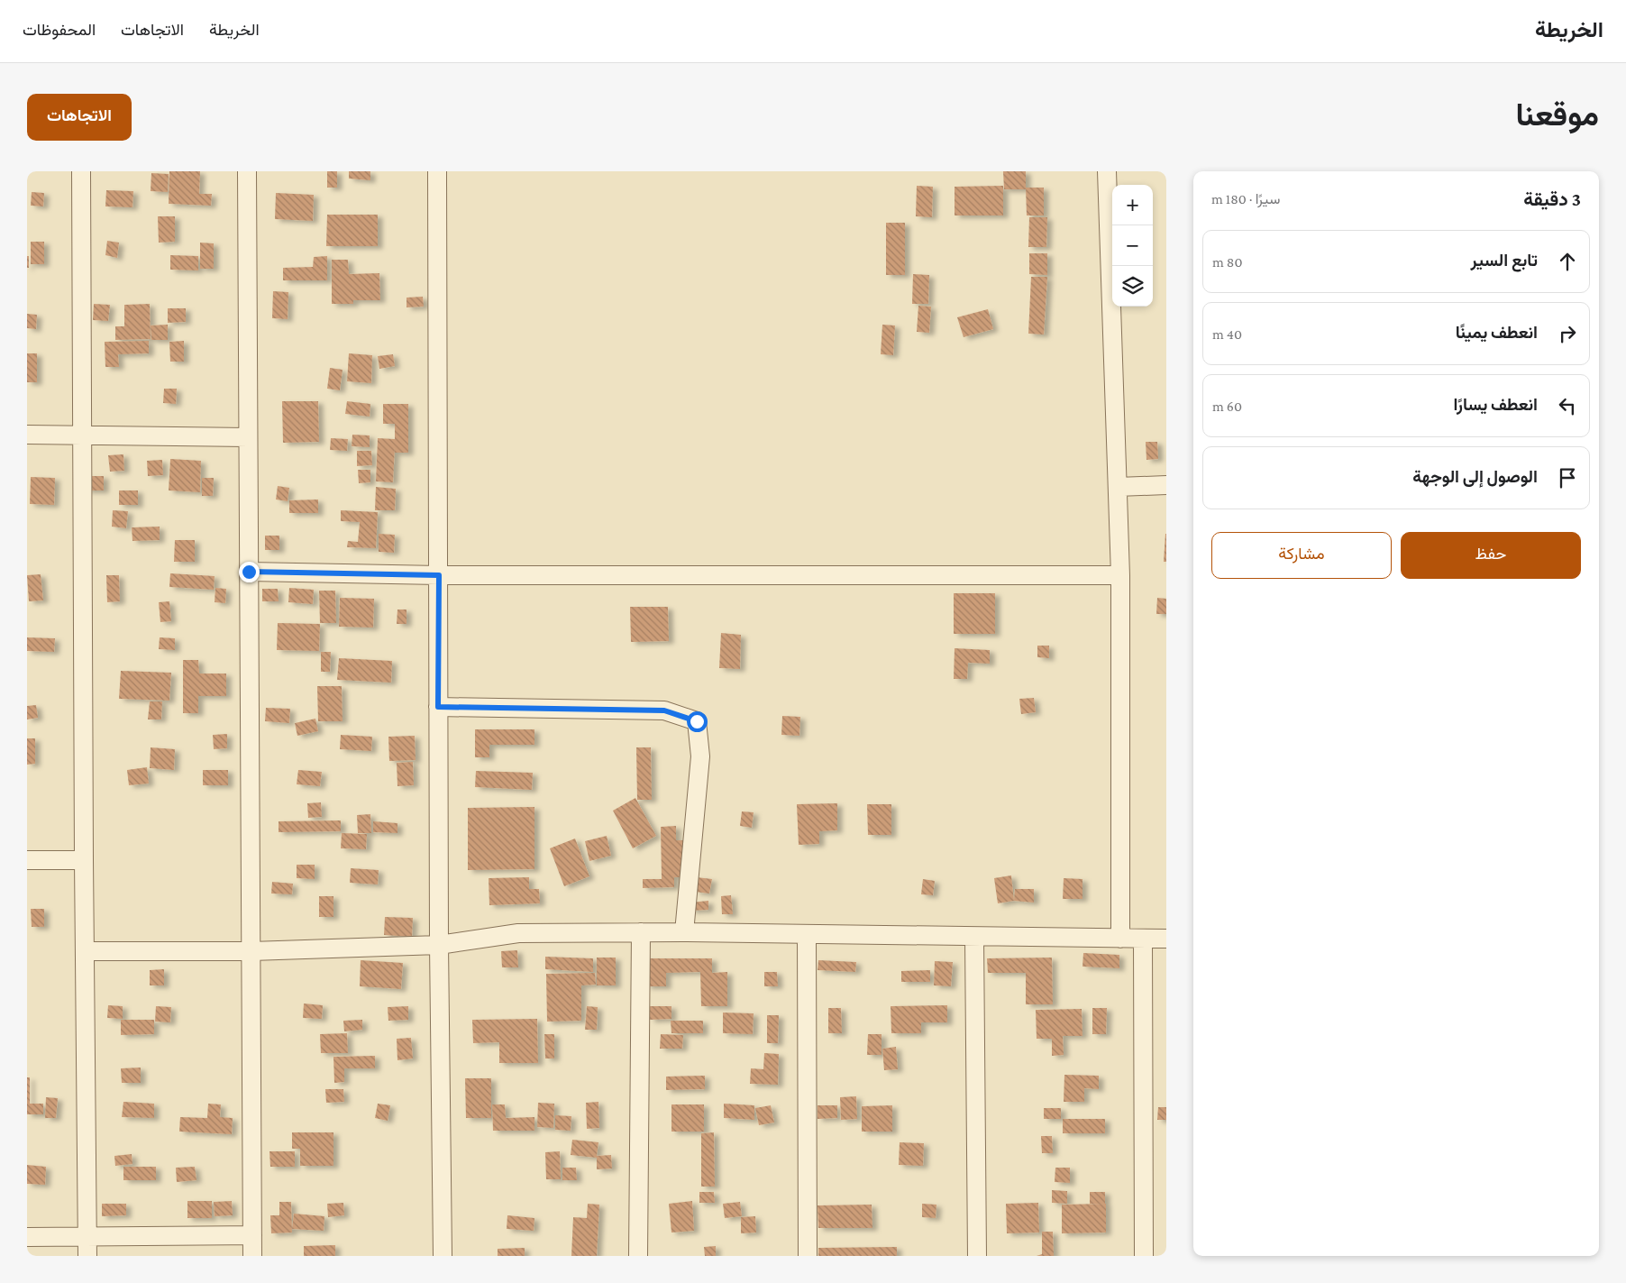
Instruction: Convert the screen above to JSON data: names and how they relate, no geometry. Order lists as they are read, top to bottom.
{
  "page": {
    "header": "الخريطة",
    "nav": ["الخريطة", "الاتجاهات", "المحفوظات"],
    "title": "موقعنا",
    "buttons": [
      "الاتجاهات",
      ["حفظ", "مشاركة"]
    ],
    "heading": ["3 دقيقة", "سيرًا · 180 m"],
    "map_buttons": ["+", "−"],
    "list": [
      ["تابع السير", "80 m"],
      ["انعطف يمينًا", "40 m"],
      ["انعطف يسارًا", "60 m"],
      "الوصول إلى الوجهة"
    ]
  }
}
